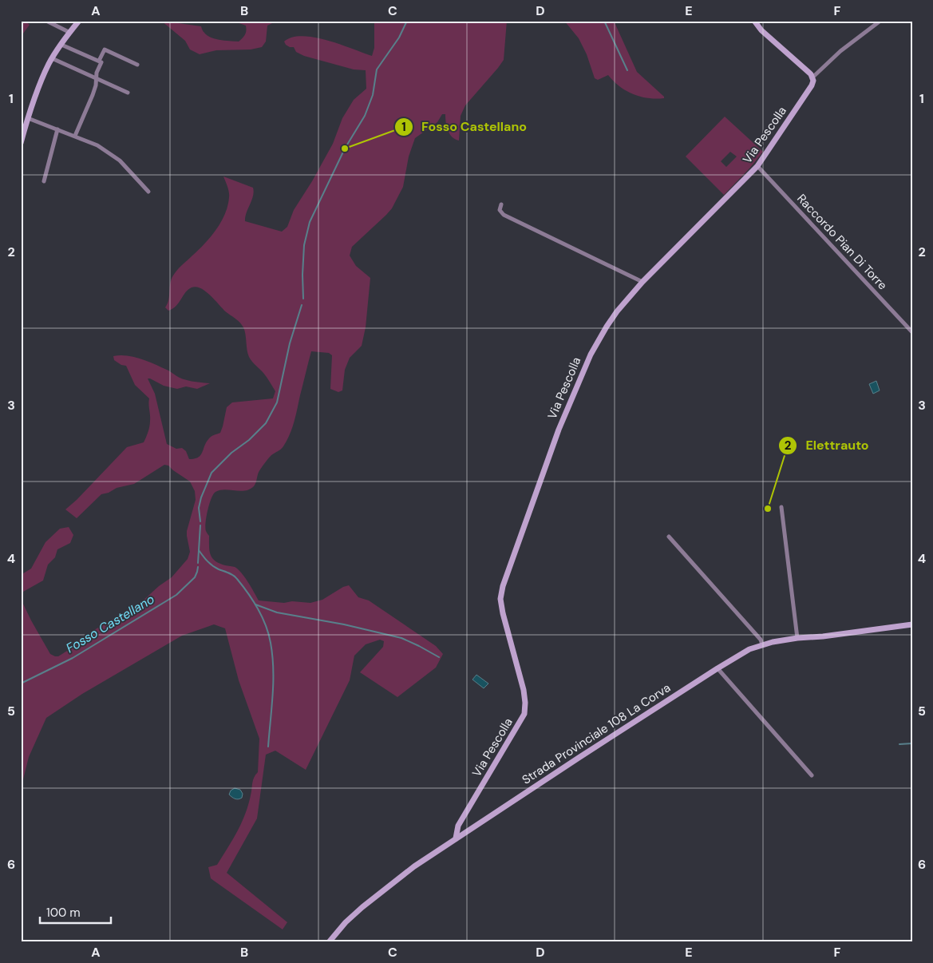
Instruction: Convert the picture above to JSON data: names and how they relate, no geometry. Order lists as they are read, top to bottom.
{
  "streets": {
    "street": ["Via Pescolla", "Raccordo Pian Di Torre", "Strada Provinciale 108 La Corva"]
  },
  "crossings": [
    ["Via Pescolla", "Raccordo Pian Di Torre"],
    ["Via Pescolla", "Strada Provinciale 108 La Corva"]
  ],
  "water": ["Fosso Castellano"],
  "places": ["Fosso Castellano", "Elettrauto"],
  "scale_bar": "100 m",
  "grid": {
    "columns": [
      "A",
      "B",
      "C",
      "D",
      "E",
      "F"
    ],
    "rows": [
      "1",
      "2",
      "3",
      "4",
      "5",
      "6"
    ]
  }
}
